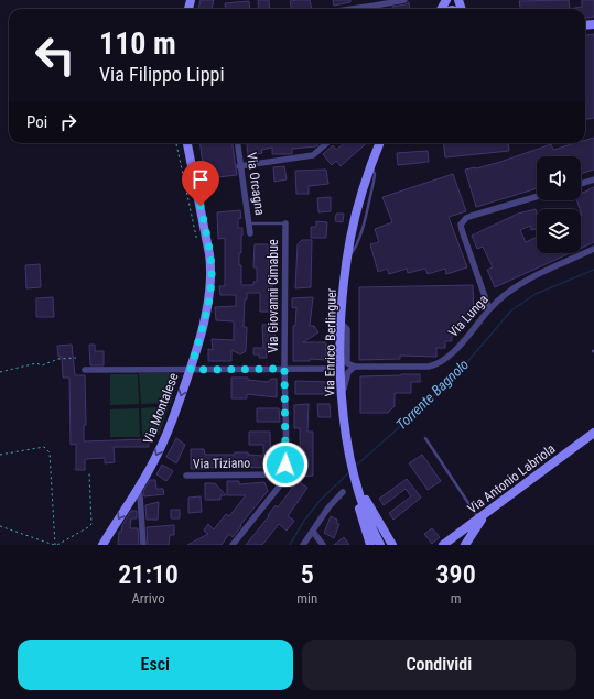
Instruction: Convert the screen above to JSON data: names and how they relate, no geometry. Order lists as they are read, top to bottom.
{
  "streets": {
    "main road": ["Via Enrico Berlinguer", "Via Montalese", "Via Antonio Labriola"],
    "street": [
      "Via Orcagna",
      "Via Giovanni Cimabue",
      "Via Lunga",
      "Via Tiziano"
    ]
  },
  "crossings": [
    ["Via Giovanni Cimabue", "Via Tiziano"]
  ],
  "one_way": ["Via Montalese"],
  "water": ["Torrente Bagnolo"],
  "page": {
    "turn": ["110 m", "Via Filippo Lippi"],
    "then": "Poi",
    "eta": [
      "21:10",
      "Arrivo",
      "5",
      "min",
      "390",
      "m"
    ],
    "buttons": ["Esci", "Condividi"]
  }
}
